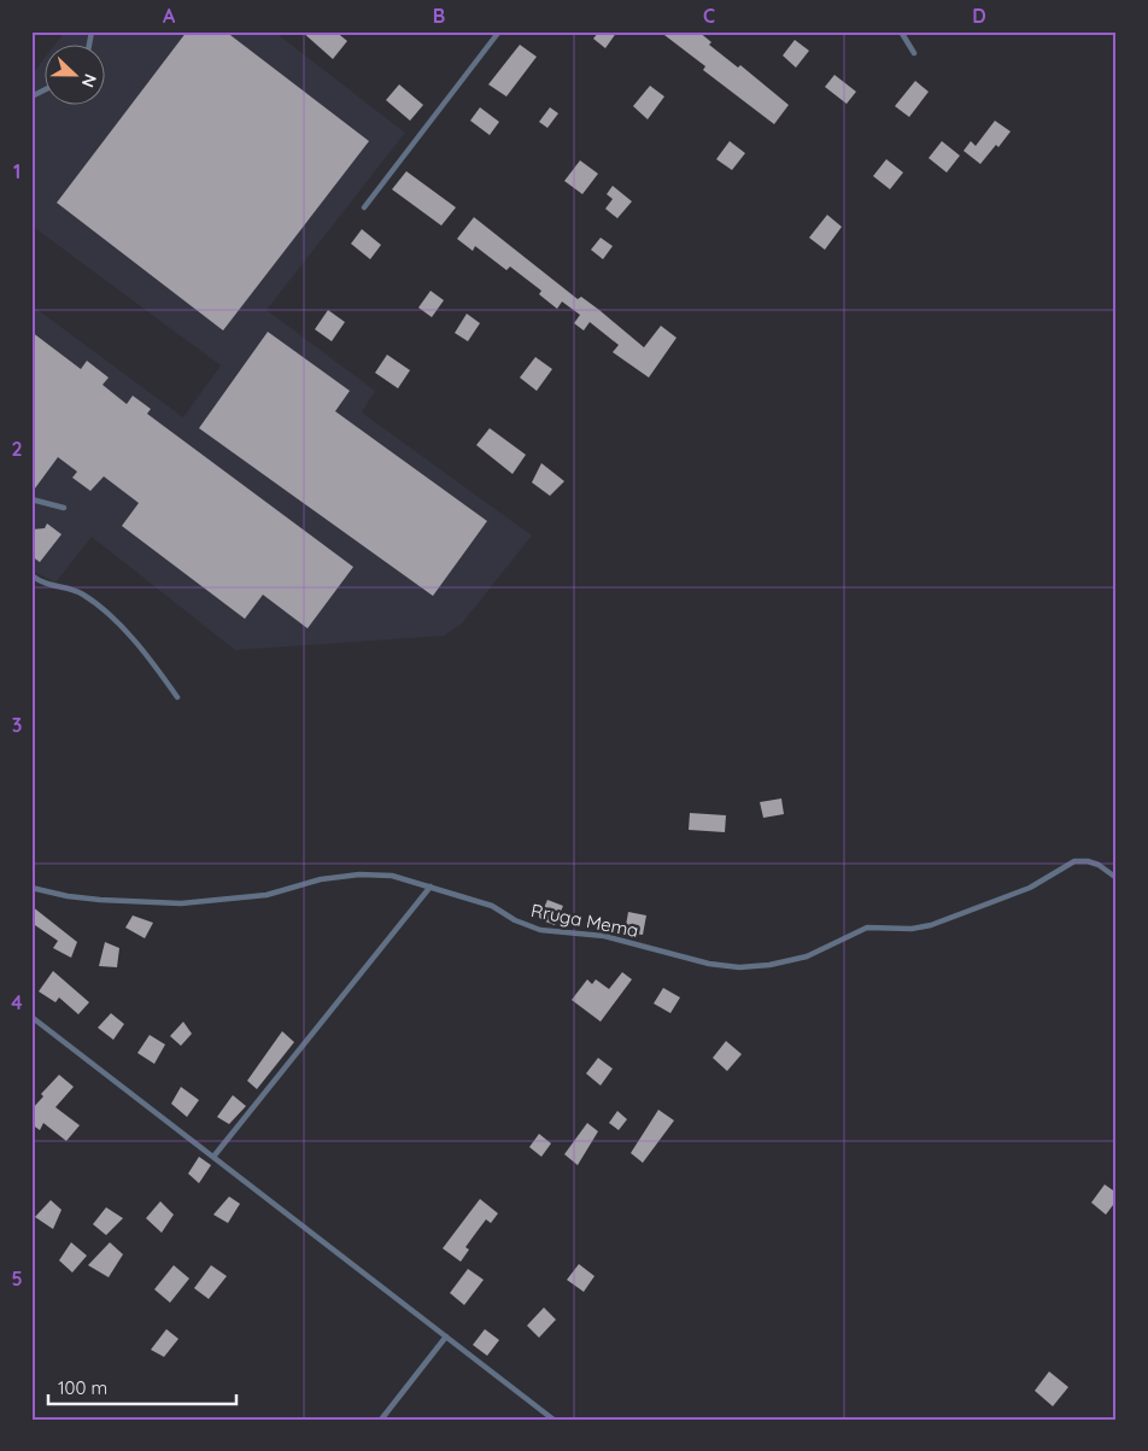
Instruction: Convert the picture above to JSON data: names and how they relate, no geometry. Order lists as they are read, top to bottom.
{
  "streets": {
    "lane": ["Rruga Mema"]
  },
  "scale_bar": "100 m",
  "north": "right",
  "grid": {
    "columns": [
      "A",
      "B",
      "C",
      "D"
    ],
    "rows": [
      "1",
      "2",
      "3",
      "4",
      "5"
    ]
  }
}
